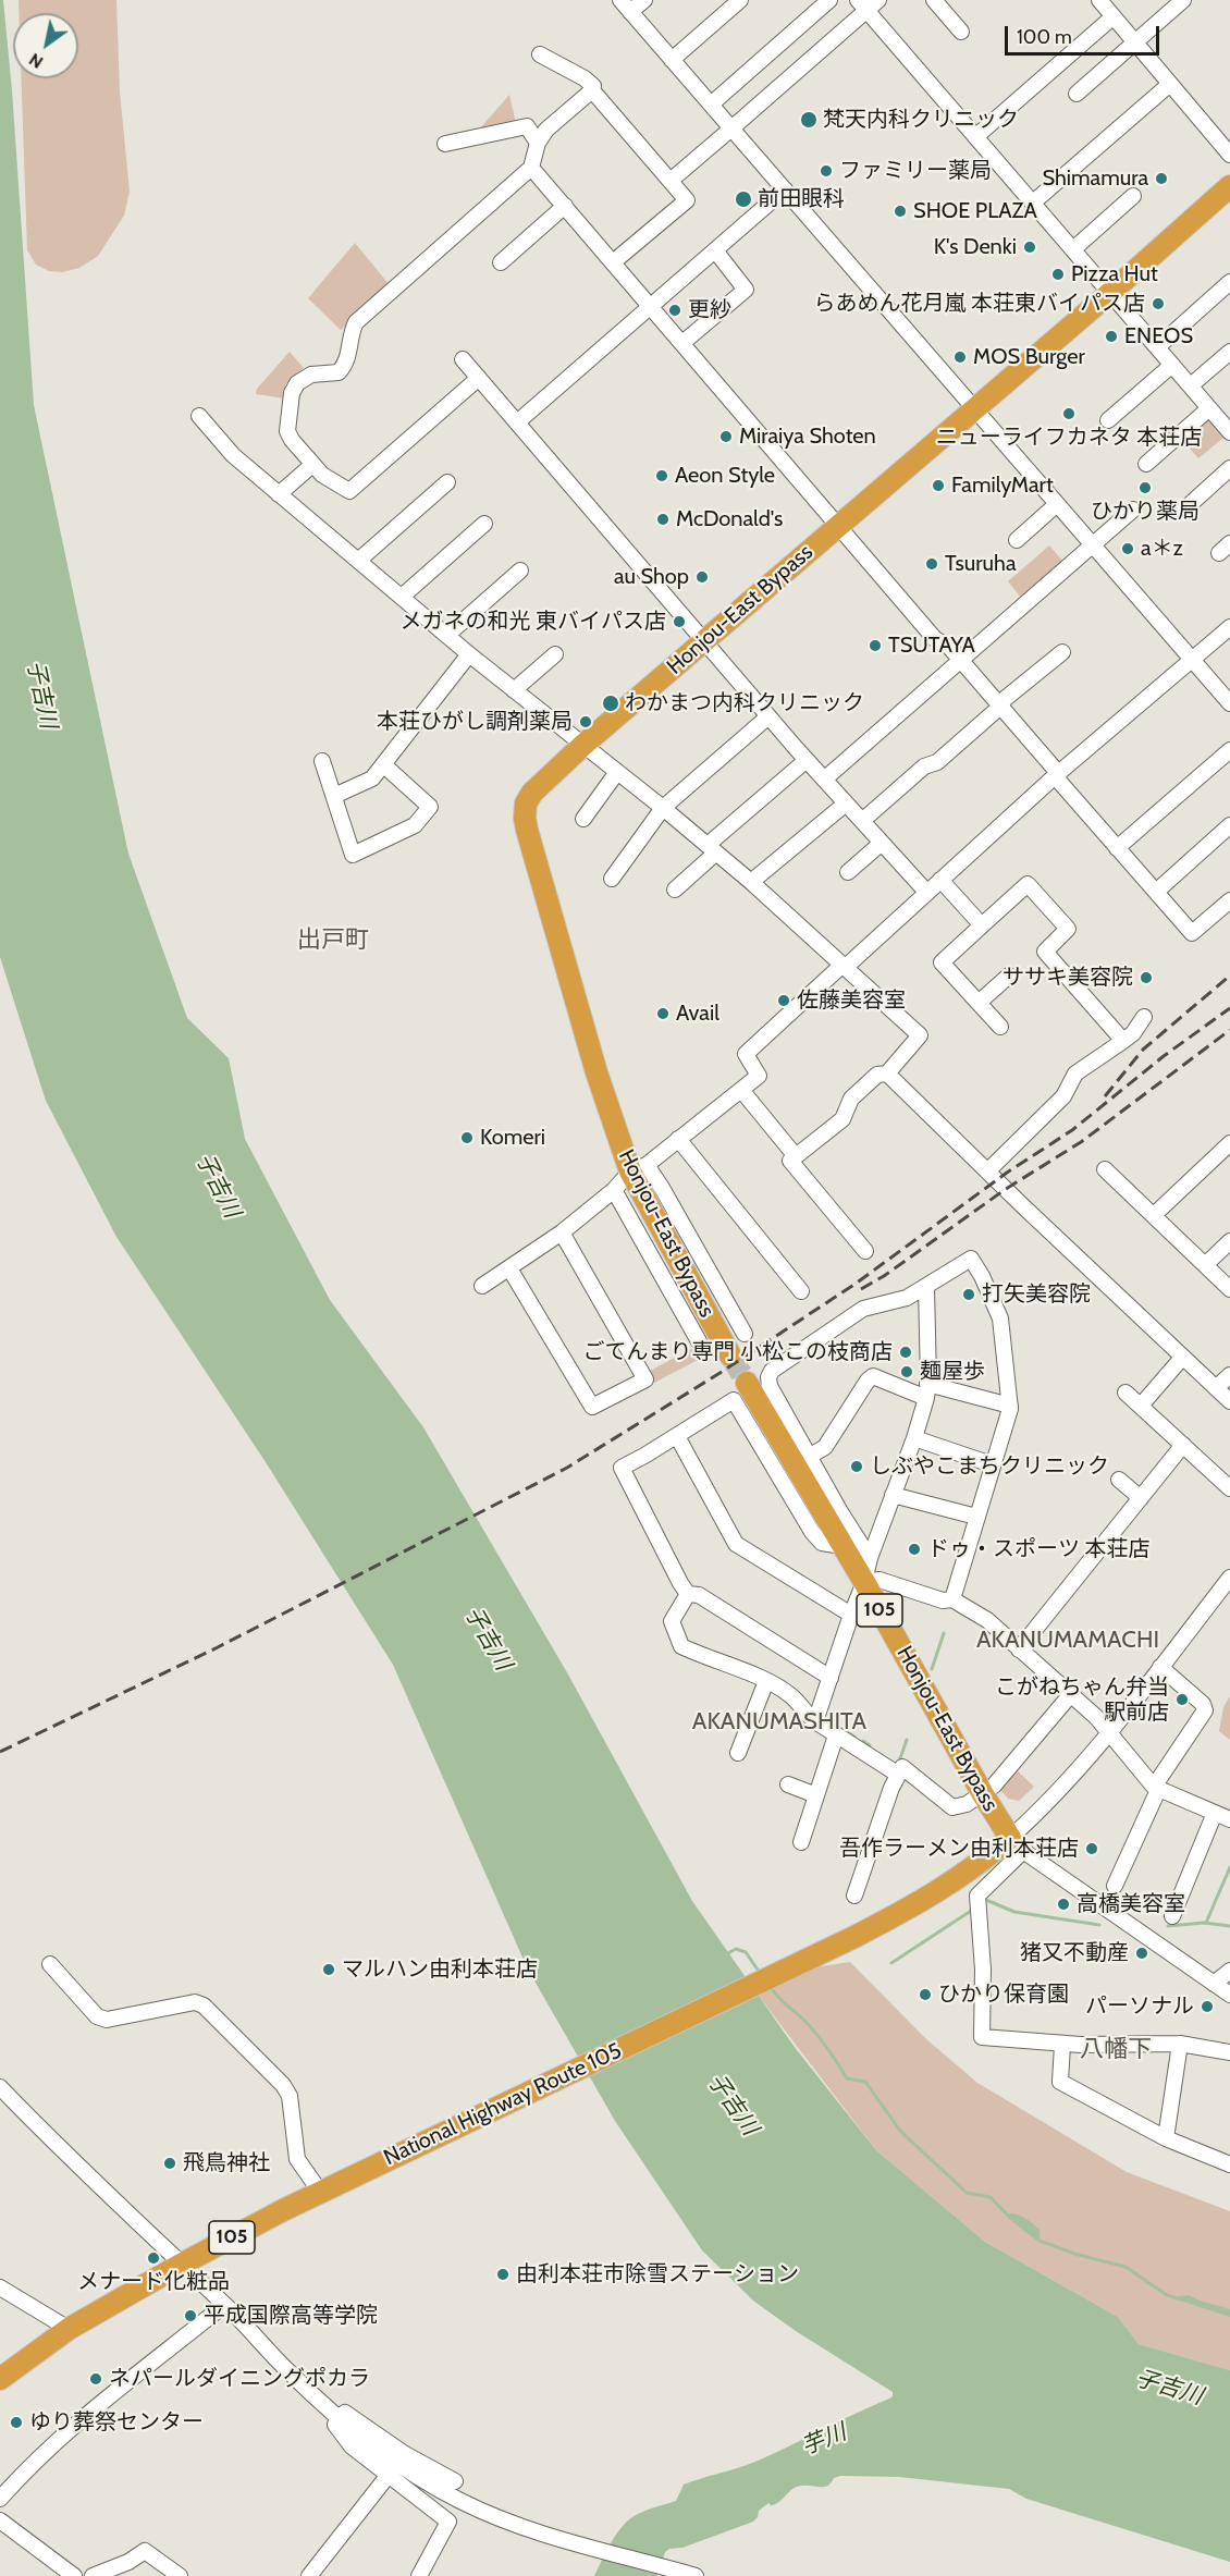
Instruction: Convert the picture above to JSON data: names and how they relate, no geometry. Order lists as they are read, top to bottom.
{
  "streets": {
    "highway": ["Honjou-East Bypass", "105", "National Highway Route 105"]
  },
  "crossings": [
    ["Honjou-East Bypass", "National Highway Route 105"]
  ],
  "districts": [
    "出戸町",
    "AKANUMAMACHI",
    "AKANUMASHITA",
    "八幡下"
  ],
  "water": ["子吉川", "芋川"],
  "places": [
    "梵天内科クリニック",
    "ファミリー薬局",
    "Shimamura",
    "前田眼科",
    "SHOE PLAZA",
    "K's Denki",
    "Pizza Hut",
    "らあめん花月嵐 本荘東バイパス店",
    "更紗",
    "ENEOS",
    "MOS Burger",
    "ニューライフカネタ 本荘店",
    "Miraiya Shoten",
    "Aeon Style",
    "FamilyMart",
    "ひかり薬局",
    "McDonald's",
    "a＊z",
    "Tsuruha",
    "au Shop",
    "メガネの和光 東バイパス店",
    "TSUTAYA",
    "わかまつ内科クリニック",
    "本荘ひがし調剤薬局",
    "ササキ美容院",
    "佐藤美容室",
    "Avail",
    "Komeri",
    "打矢美容院",
    "ごてんまり専門 小松この枝商店",
    "麺屋歩",
    "しぶやこまちクリニック",
    "ドゥ・スポーツ 本荘店",
    "こがねちゃん弁当 駅前店",
    "吾作ラーメン由利本荘店",
    "高橋美容室",
    "猪又不動産",
    "マルハン由利本荘店",
    "ひかり保育園",
    "パーソナル",
    "飛鳥神社",
    "メナード化粧品",
    "由利本荘市除雪ステーション",
    "平成国際高等学院",
    "ネパールダイニングポカラ",
    "ゆり葬祭センター"
  ],
  "scale_bar": "100 m",
  "north": "bottom left"
}
